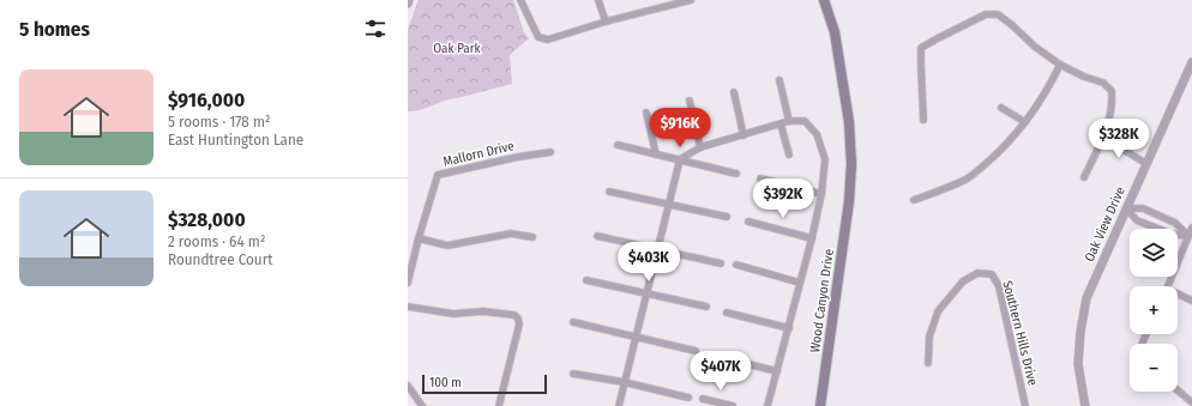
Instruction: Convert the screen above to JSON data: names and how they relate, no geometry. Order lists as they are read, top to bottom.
{
  "streets": {
    "main road": ["Wood Canyon Drive"],
    "street": ["Mallorn Drive", "Oak View Drive", "Southern Hills Drive"]
  },
  "parks": ["Oak Park"],
  "scale_bar": "100 m",
  "page": {
    "heading": "5 homes",
    "list": [
      {
        "name": "$916,000",
        "note": "5 rooms · 178 m² · East Huntington Lane"
      },
      {
        "name": "$328,000",
        "note": "2 rooms · 64 m² · Roundtree Court"
      }
    ],
    "price": [
      "$916K",
      "$328K",
      "$392K",
      "$403K",
      "$407K"
    ],
    "map_buttons": ["+", "−"],
    "scale": "100 m"
  }
}
